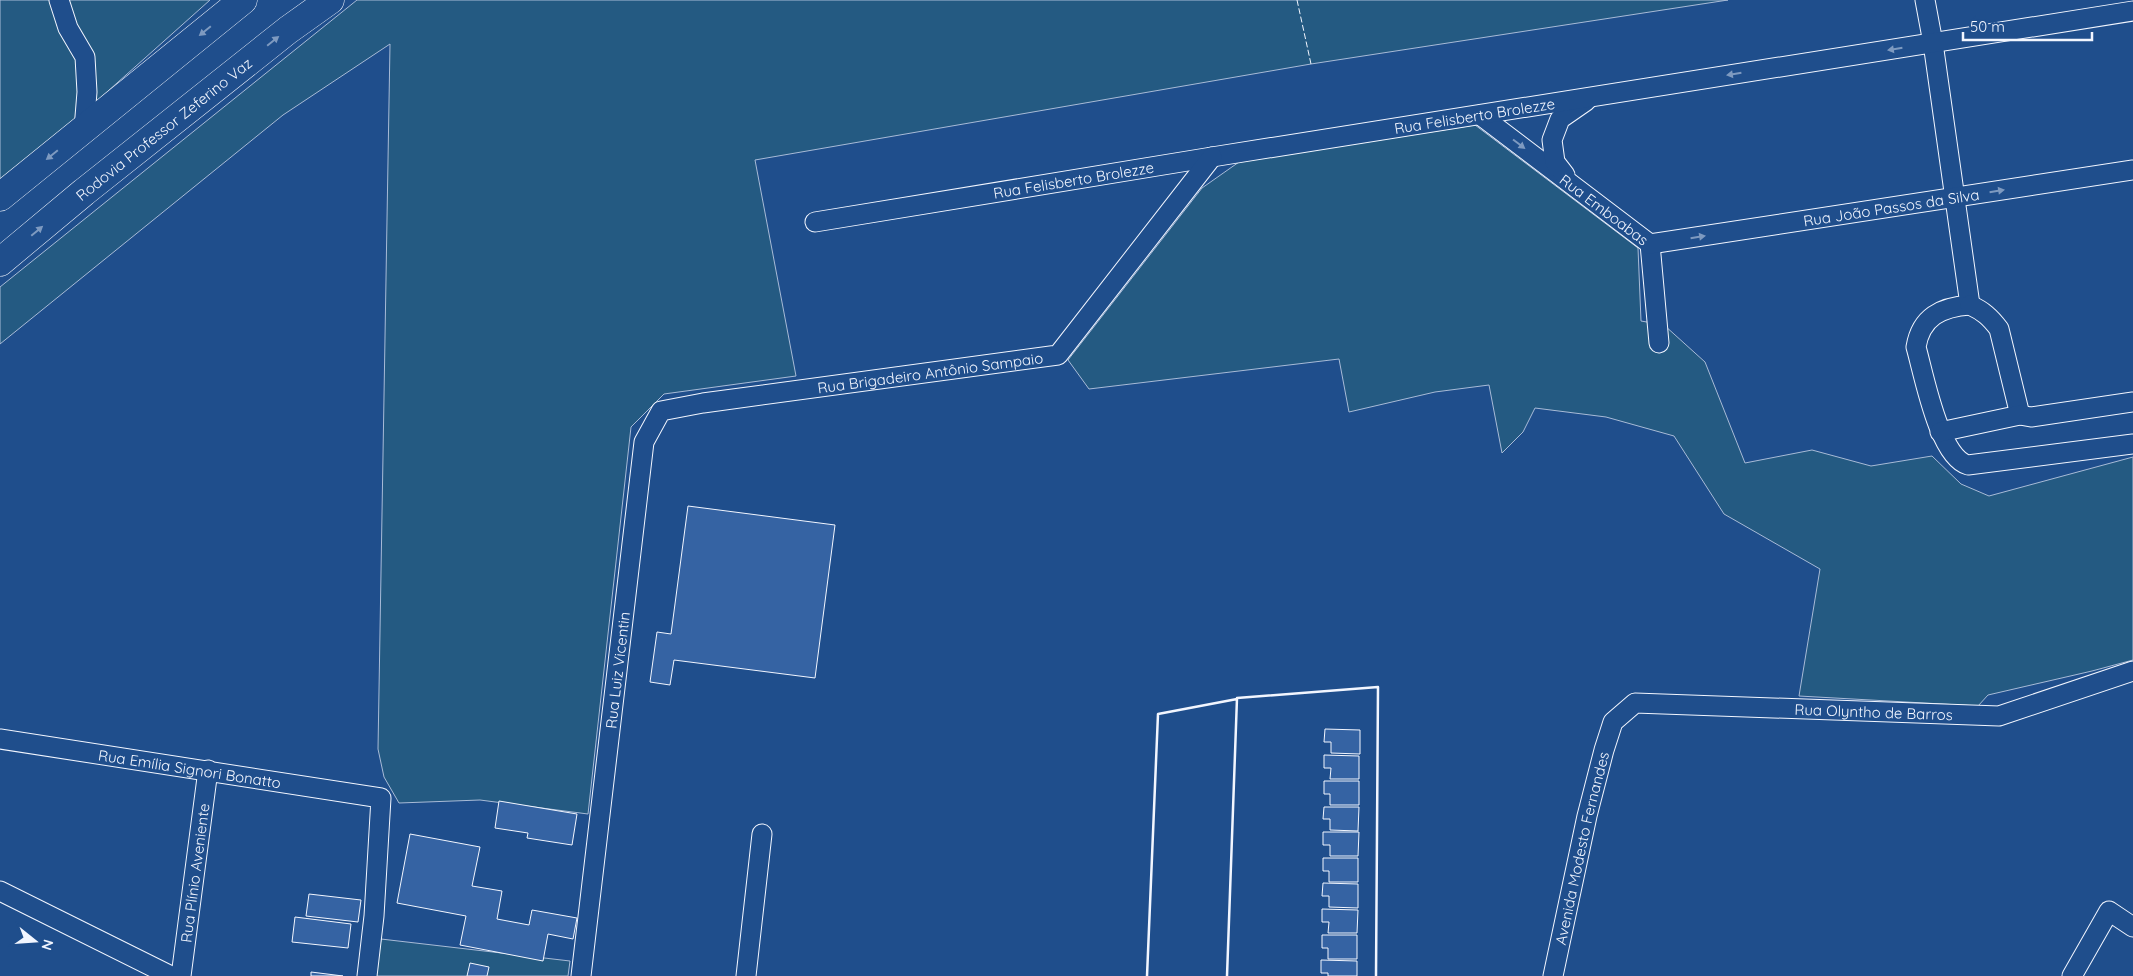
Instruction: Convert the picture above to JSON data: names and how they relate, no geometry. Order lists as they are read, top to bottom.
{
  "streets": {
    "highway": ["Rodovia Professor Zeferino Vaz"],
    "street": [
      "Rua Felisberto Brolezze",
      "Rua João Passos da Silva",
      "Rua Emboabas",
      "Rua Brigadeiro Antônio Sampaio",
      "Rua Luiz Vicentin",
      "Rua Olyntho de Barros",
      "Rua Emília Signori Bonatto",
      "Avenida Modesto Fernandes",
      "Rua Plínio Aveniente"
    ]
  },
  "crossings": [
    ["Rua Felisberto Brolezze", "Rua Emboabas"],
    ["Rua Felisberto Brolezze", "Rua Brigadeiro Antônio Sampaio"],
    ["Rua João Passos da Silva", "Rua Emboabas"],
    ["Rua Brigadeiro Antônio Sampaio", "Rua Luiz Vicentin"],
    ["Rua Olyntho de Barros", "Avenida Modesto Fernandes"],
    ["Rua Emília Signori Bonatto", "Rua Plínio Aveniente"]
  ],
  "one_way": ["Rua João Passos da Silva", "Rua Emboabas"],
  "scale_bar": "50 m",
  "north": "right"
}
